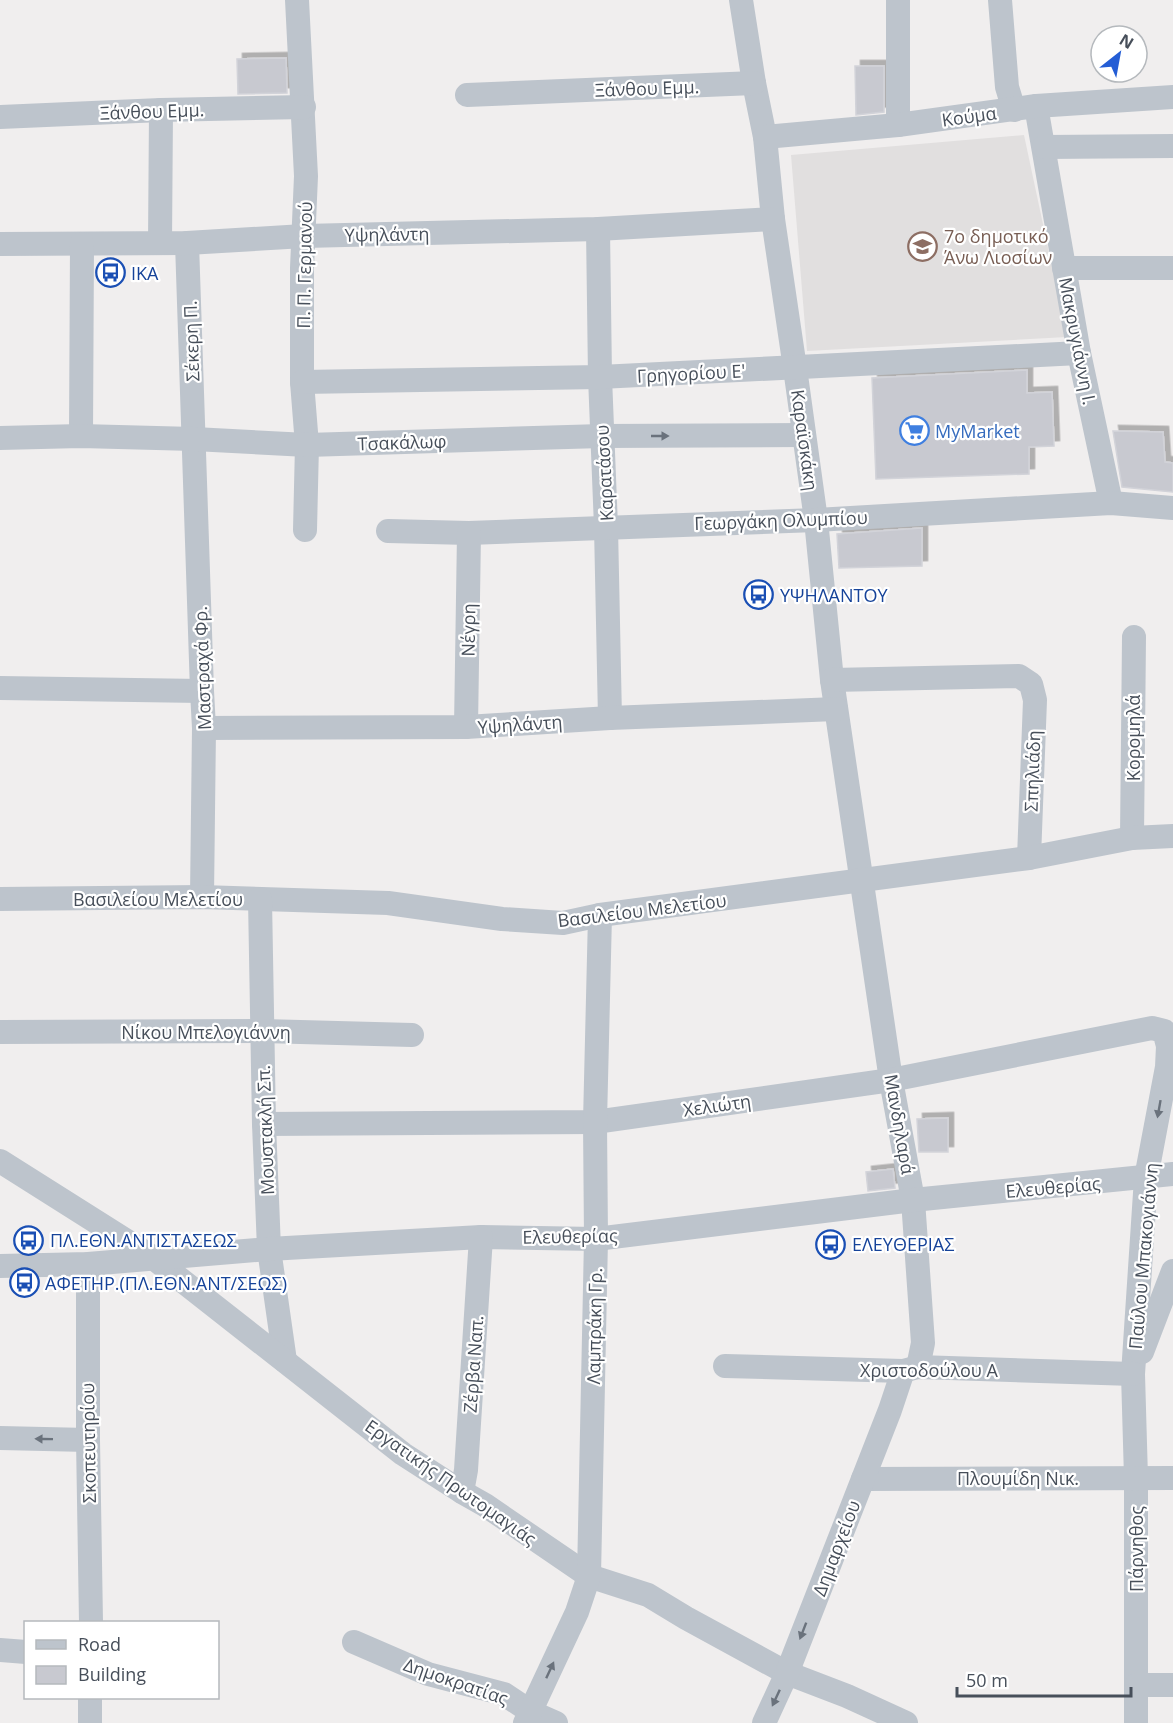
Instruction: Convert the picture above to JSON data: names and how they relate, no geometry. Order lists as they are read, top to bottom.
{
  "streets": {
    "street": [
      "Ξάνθου Εμμ.",
      "Κούμα",
      "Υψηλάντη",
      "Π. Π. Γερμανού",
      "Σέκερη Π.",
      "Μακρυγιάννη Ι.",
      "Γρηγορίου Ε'",
      "Καραϊσκάκη",
      "Τσακάλωφ",
      "Καρατάσου",
      "Γεωργάκη Ολυμπίου",
      "Νέγρη",
      "Μαστραχά Φρ.",
      "Κορομηλά",
      "Σπηλιάδη",
      "Βασιλείου Μελετίου",
      "Νίκου Μπελογιάννη",
      "Χελιώτη",
      "Μανδηλαρά",
      "Μουστακλή Σπ.",
      "Ελευθερίας",
      "Παύλου Μπακογιάννη",
      "Λαμπράκη Γρ.",
      "Ζέρβα Ναπ.",
      "Χριστοδούλου Α",
      "Σκοπευτηρίου",
      "Πλουμίδη Νικ.",
      "Εργατικής Πρωτομαγιάς",
      "Δημαρχείου",
      "Πάρνηθος",
      "Δημοκρατίας"
    ]
  },
  "crossings": [
    ["Ξάνθου Εμμ.", "Π. Π. Γερμανού"],
    ["Ξάνθου Εμμ.", "Καραϊσκάκη"],
    ["Κούμα", "Μακρυγιάννη Ι."],
    ["Κούμα", "Καραϊσκάκη"],
    ["Υψηλάντη", "Π. Π. Γερμανού"],
    ["Υψηλάντη", "Σέκερη Π."],
    ["Υψηλάντη", "Καραϊσκάκη"],
    ["Υψηλάντη", "Καρατάσου"],
    ["Υψηλάντη", "Νέγρη"],
    ["Υψηλάντη", "Μαστραχά Φρ."],
    ["Π. Π. Γερμανού", "Γρηγορίου Ε'"],
    ["Π. Π. Γερμανού", "Τσακάλωφ"],
    ["Σέκερη Π.", "Τσακάλωφ"],
    ["Σέκερη Π.", "Μαστραχά Φρ."],
    ["Μακρυγιάννη Ι.", "Γρηγορίου Ε'"],
    ["Μακρυγιάννη Ι.", "Γεωργάκη Ολυμπίου"],
    ["Γρηγορίου Ε'", "Καραϊσκάκη"],
    ["Γρηγορίου Ε'", "Καρατάσου"],
    ["Καραϊσκάκη", "Τσακάλωφ"],
    ["Καραϊσκάκη", "Γεωργάκη Ολυμπίου"],
    ["Καραϊσκάκη", "Σπηλιάδη"],
    ["Καραϊσκάκη", "Βασιλείου Μελετίου"],
    ["Καραϊσκάκη", "Μανδηλαρά"],
    ["Τσακάλωφ", "Καρατάσου"],
    ["Τσακάλωφ", "Μαστραχά Φρ."],
    ["Καρατάσου", "Γεωργάκη Ολυμπίου"],
    ["Γεωργάκη Ολυμπίου", "Νέγρη"],
    ["Μαστραχά Φρ.", "Βασιλείου Μελετίου"],
    ["Κορομηλά", "Βασιλείου Μελετίου"],
    ["Σπηλιάδη", "Βασιλείου Μελετίου"],
    ["Βασιλείου Μελετίου", "Μανδηλαρά"],
    ["Βασιλείου Μελετίου", "Μουστακλή Σπ."],
    ["Βασιλείου Μελετίου", "Λαμπράκη Γρ."],
    ["Νίκου Μπελογιάννη", "Μουστακλή Σπ."],
    ["Χελιώτη", "Μανδηλαρά"],
    ["Χελιώτη", "Μουστακλή Σπ."],
    ["Χελιώτη", "Παύλου Μπακογιάννη"],
    ["Χελιώτη", "Λαμπράκη Γρ."],
    ["Μανδηλαρά", "Ελευθερίας"],
    ["Μανδηλαρά", "Χριστοδούλου Α"],
    ["Μανδηλαρά", "Δημαρχείου"],
    ["Μουστακλή Σπ.", "Ελευθερίας"],
    ["Μουστακλή Σπ.", "Εργατικής Πρωτομαγιάς"],
    ["Ελευθερίας", "Παύλου Μπακογιάννη"],
    ["Ελευθερίας", "Λαμπράκη Γρ."],
    ["Ελευθερίας", "Ζέρβα Ναπ."],
    ["Ελευθερίας", "Σκοπευτηρίου"],
    ["Ελευθερίας", "Εργατικής Πρωτομαγιάς"],
    ["Παύλου Μπακογιάννη", "Χριστοδούλου Α"],
    ["Παύλου Μπακογιάννη", "Πάρνηθος"],
    ["Λαμπράκη Γρ.", "Εργατικής Πρωτομαγιάς"],
    ["Λαμπράκη Γρ.", "Δημοκρατίας"],
    ["Ζέρβα Ναπ.", "Εργατικής Πρωτομαγιάς"],
    ["Χριστοδούλου Α", "Δημαρχείου"],
    ["Χριστοδούλου Α", "Πάρνηθος"],
    ["Πλουμίδη Νικ.", "Δημαρχείου"],
    ["Πλουμίδη Νικ.", "Πάρνηθος"],
    ["Εργατικής Πρωτομαγιάς", "Δημαρχείου"]
  ],
  "one_way": ["Παύλου Μπακογιάννη", "Δημαρχείου"],
  "places": {
    "school or university": ["7ο δημοτικό Άνω Λιοσίων"],
    "bus stop": [
      "ΙΚΑ",
      "ΥΨΗΛΑΝΤΟΥ",
      "ΠΛ.ΕΘΝ.ΑΝΤΙΣΤΑΣΕΩΣ",
      "ΕΛΕΥΘΕΡΙΑΣ",
      "ΑΦΕΤΗΡ.(ΠΛ.ΕΘΝ.ΑΝΤ/ΣΕΩΣ)"
    ],
    "supermarket": ["MyMarket"]
  },
  "legend": ["Road", "Building"],
  "scale_bar": "50 m",
  "north": "top right"
}
